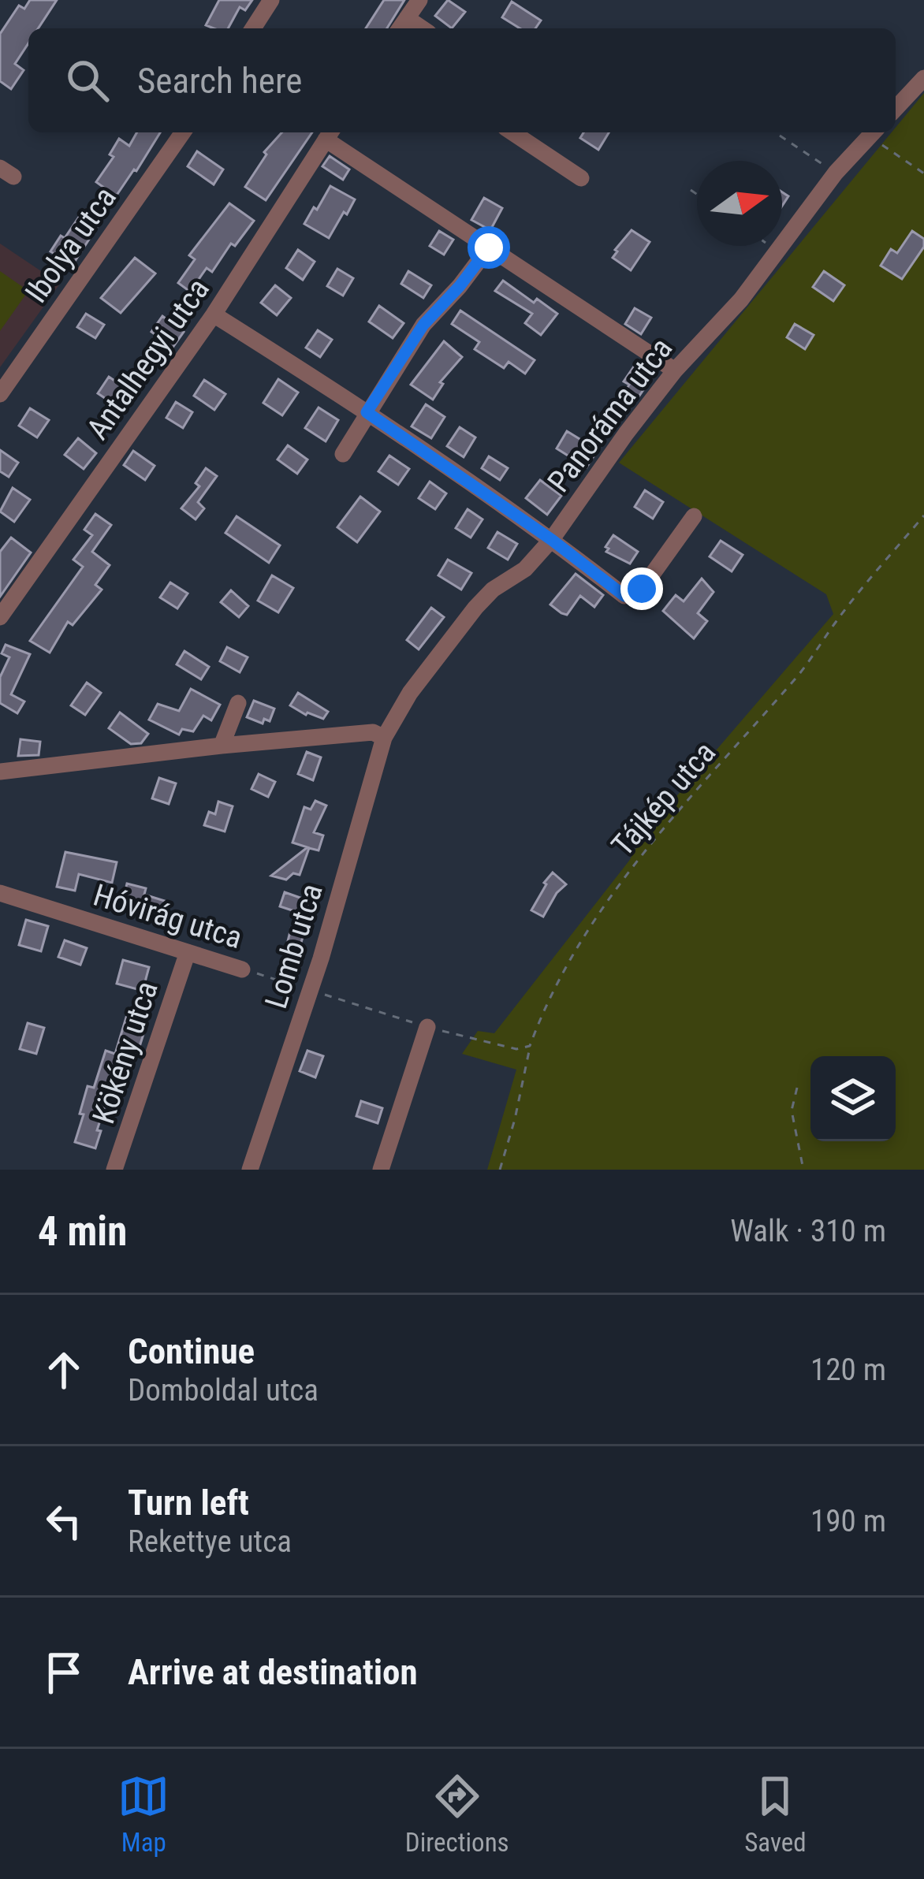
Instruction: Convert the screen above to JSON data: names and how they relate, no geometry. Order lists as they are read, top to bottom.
{
  "streets": {
    "street": [
      "Ibolya utca",
      "Antalhegyi utca",
      "Panoráma utca",
      "Hóvirág utca",
      "Lomb utca",
      "Kökény utca"
    ],
    "path": ["Tájkép utca"]
  },
  "crossings": [
    ["Panoráma utca", "Lomb utca"],
    ["Hóvirág utca", "Lomb utca"],
    ["Hóvirág utca", "Kökény utca"]
  ],
  "north": "right",
  "page": {
    "search": "Search here",
    "heading": ["4 min", "Walk · 310 m"],
    "list": [
      ["Continue", "Domboldal utca", "120 m"],
      ["Turn left", "Rekettye utca", "190 m"],
      "Arrive at destination"
    ],
    "nav": ["Map", "Directions", "Saved"]
  }
}
